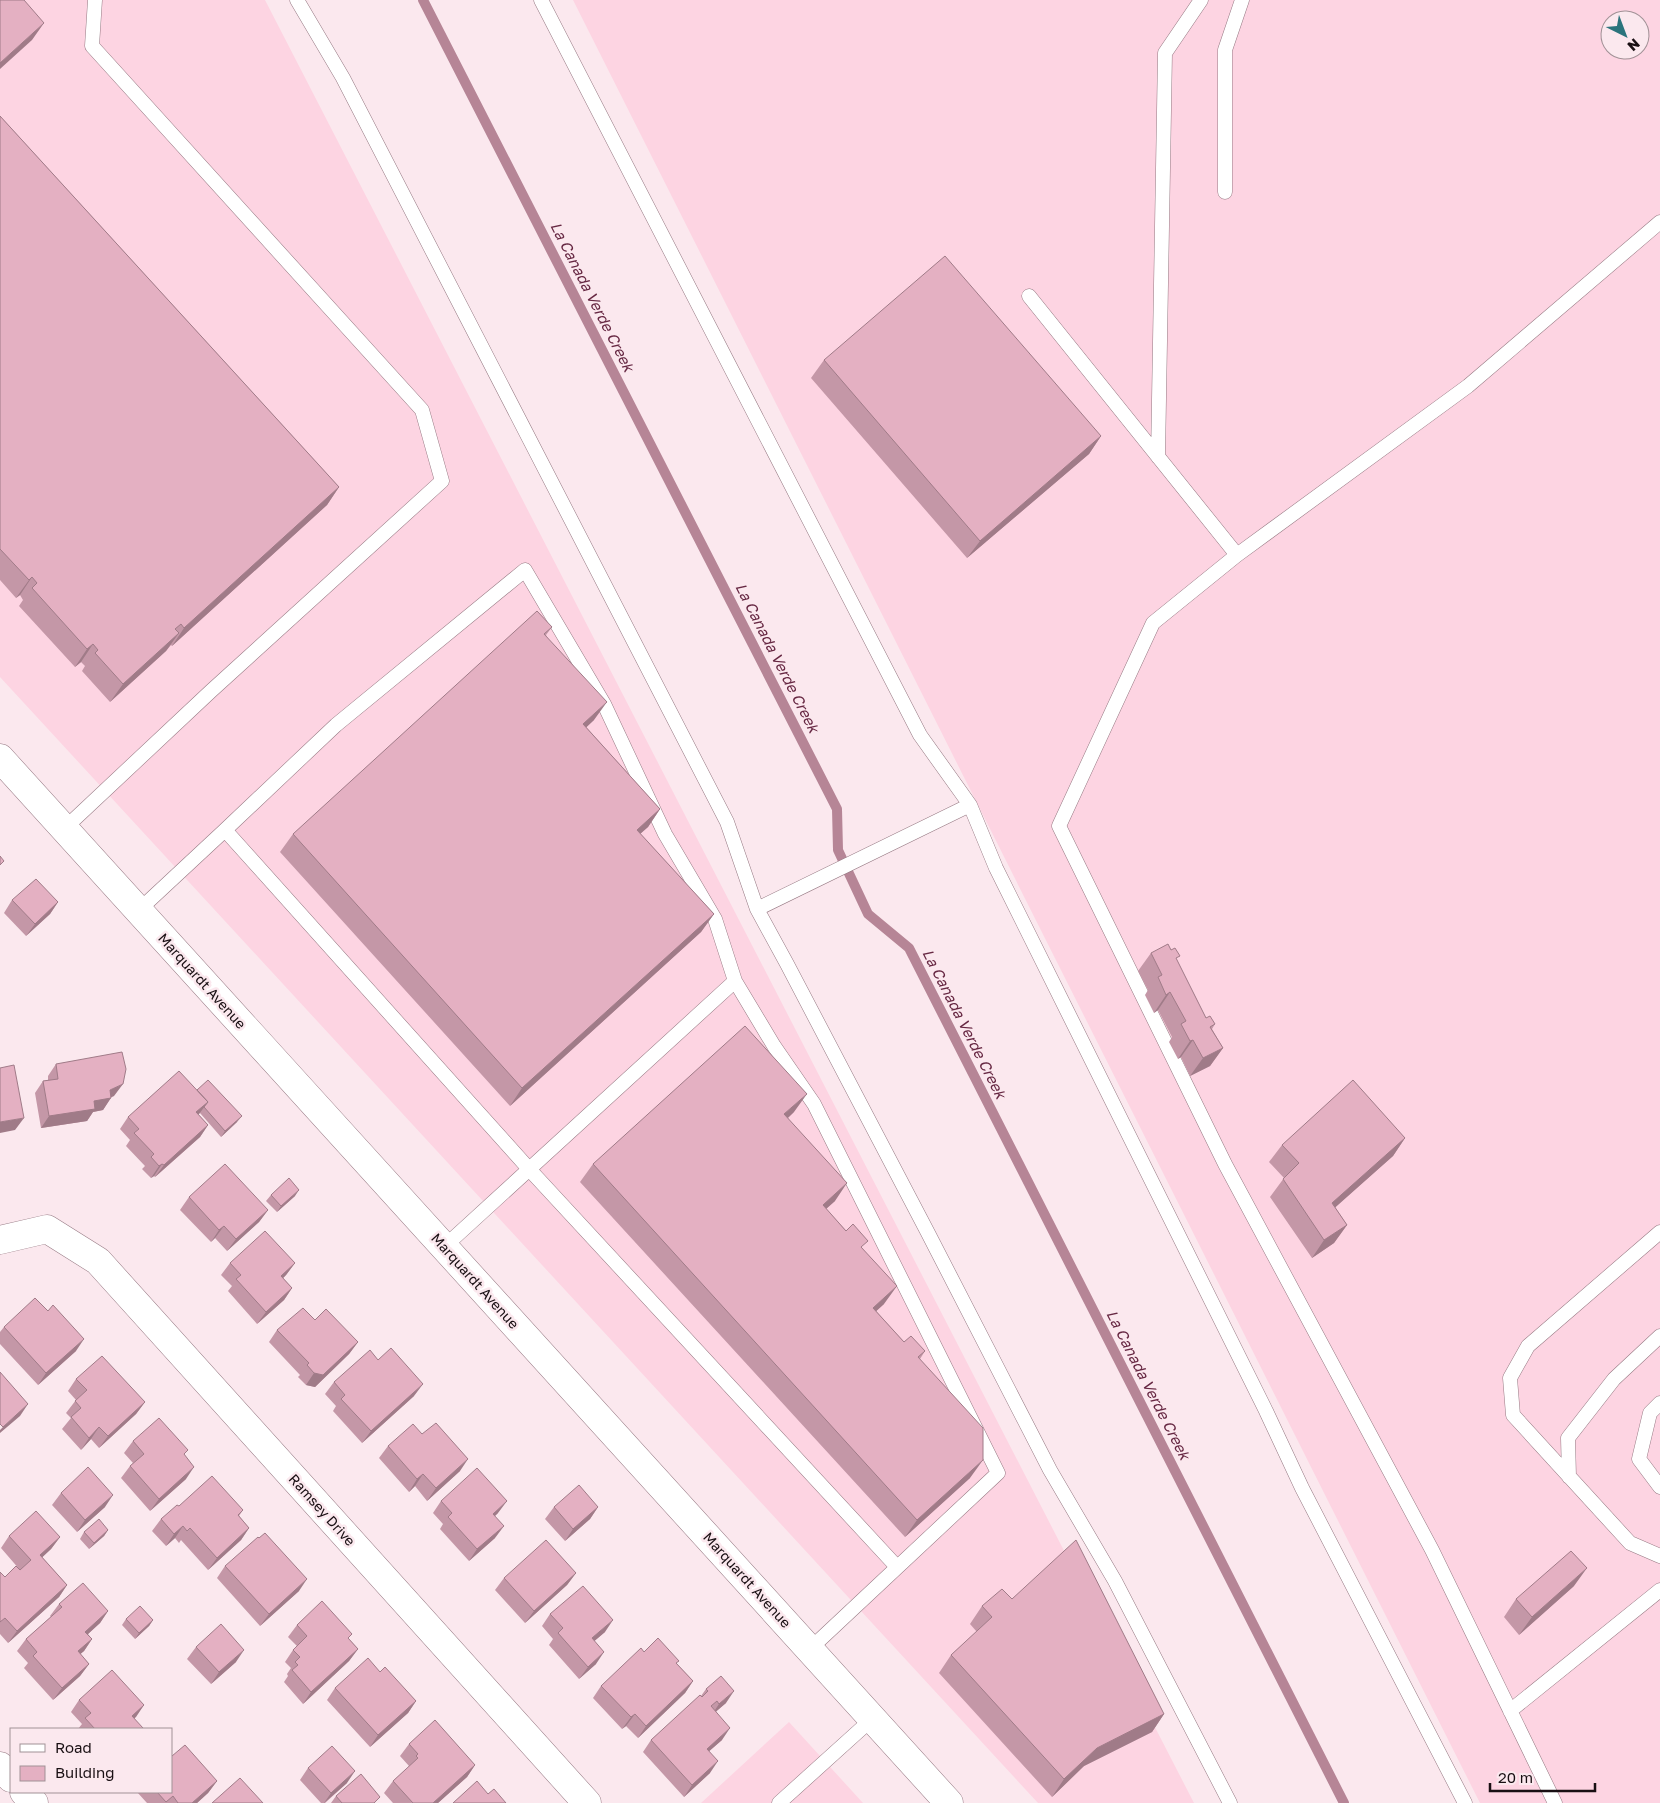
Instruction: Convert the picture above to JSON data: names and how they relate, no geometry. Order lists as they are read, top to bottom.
{
  "streets": {
    "street": ["Marquardt Avenue", "Ramsey Drive"]
  },
  "water": ["La Canada Verde Creek"],
  "legend": ["Road", "Building"],
  "scale_bar": "20 m",
  "north": "bottom right"
}
